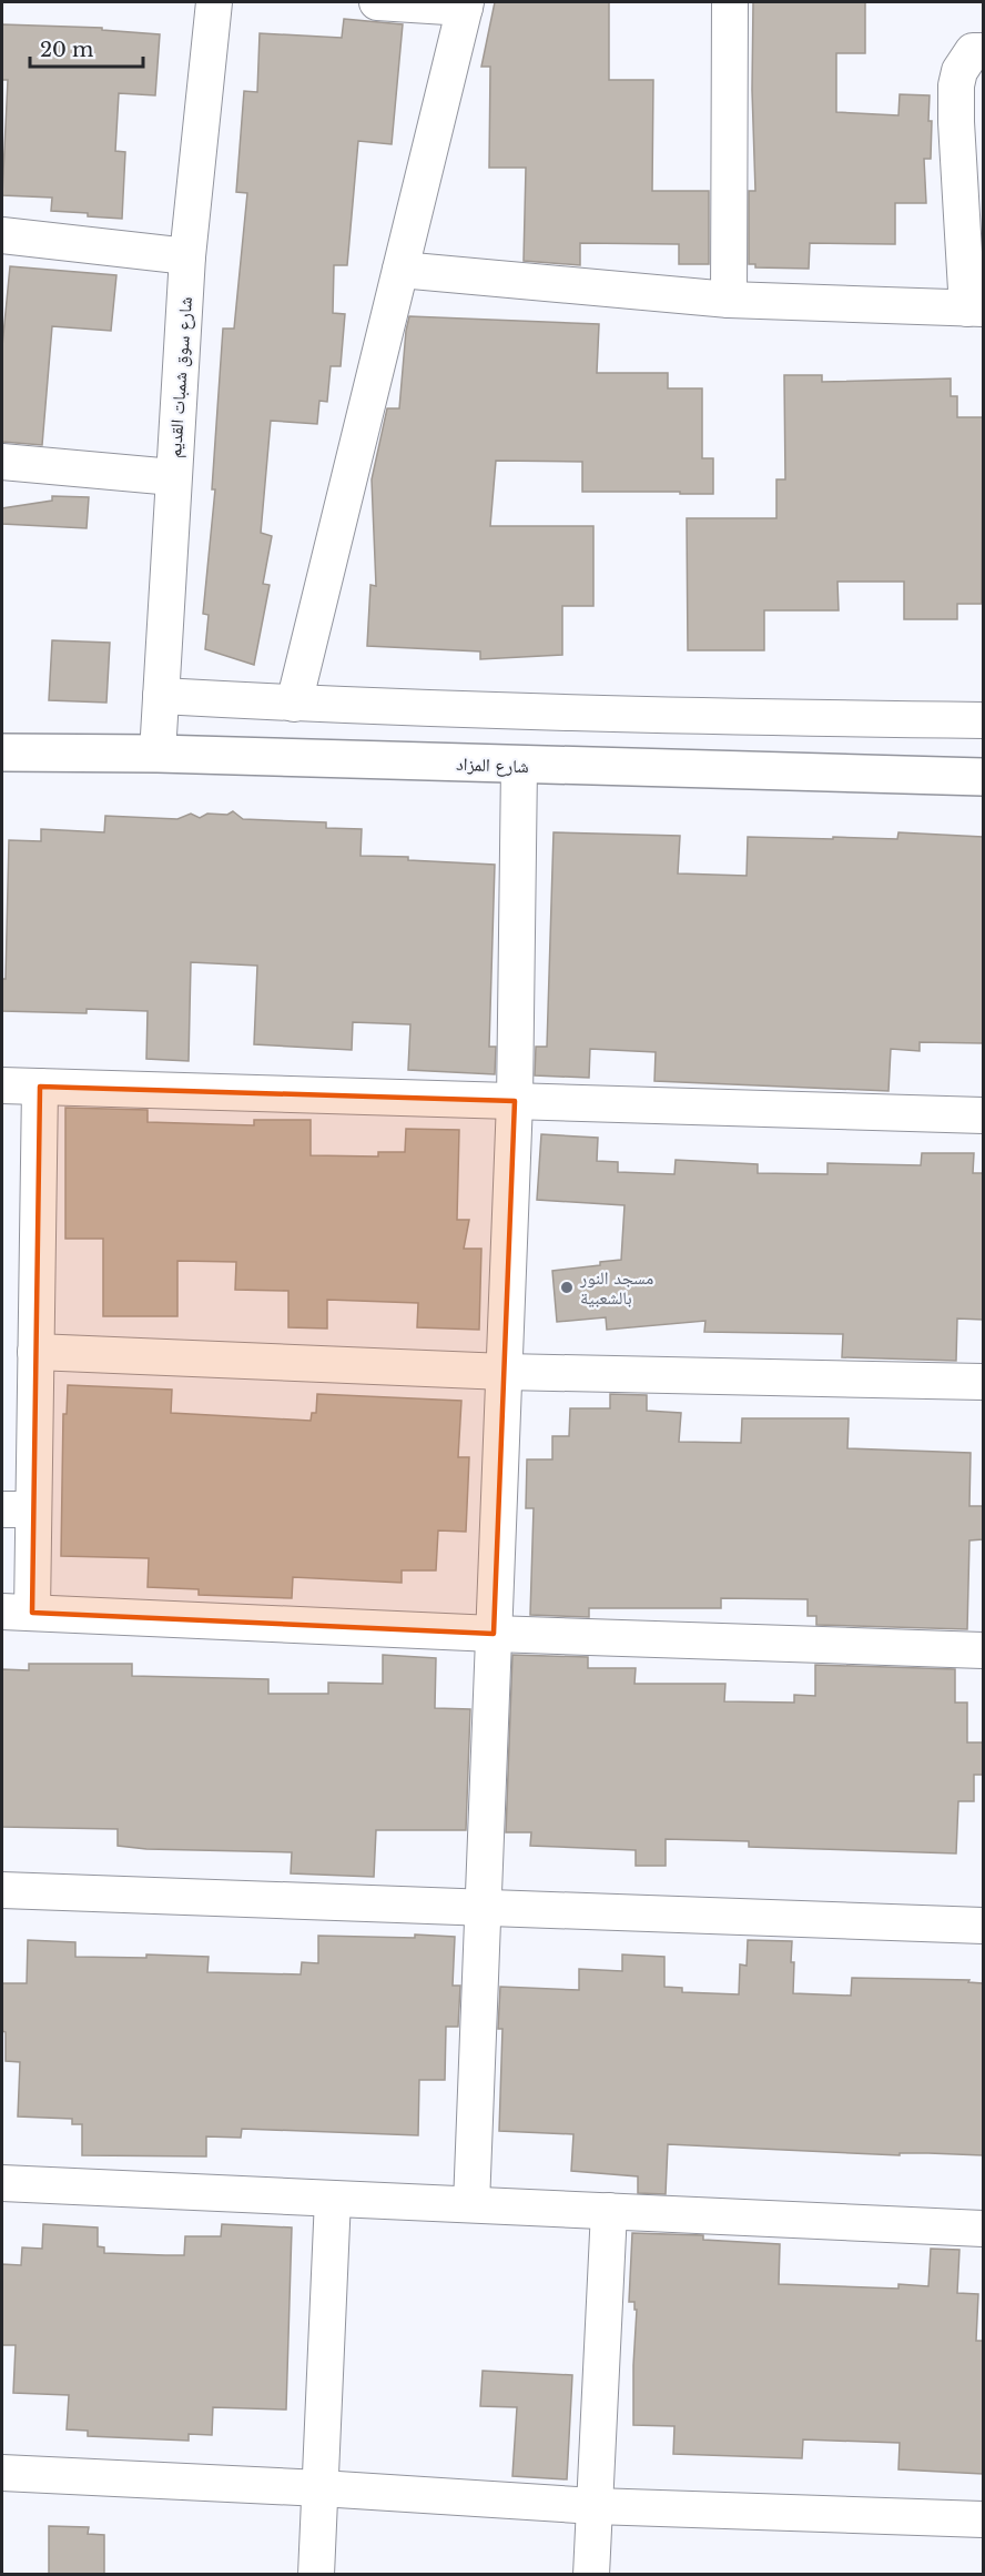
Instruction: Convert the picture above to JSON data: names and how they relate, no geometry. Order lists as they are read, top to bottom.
{
  "streets": {
    "street": ["شارع سوق شمبات القديم", "شارع المزاد"]
  },
  "crossings": [
    ["شارع سوق شمبات القديم", "شارع المزاد"]
  ],
  "places": ["مسجد النور بالشعبية"],
  "scale_bar": "20 m"
}
